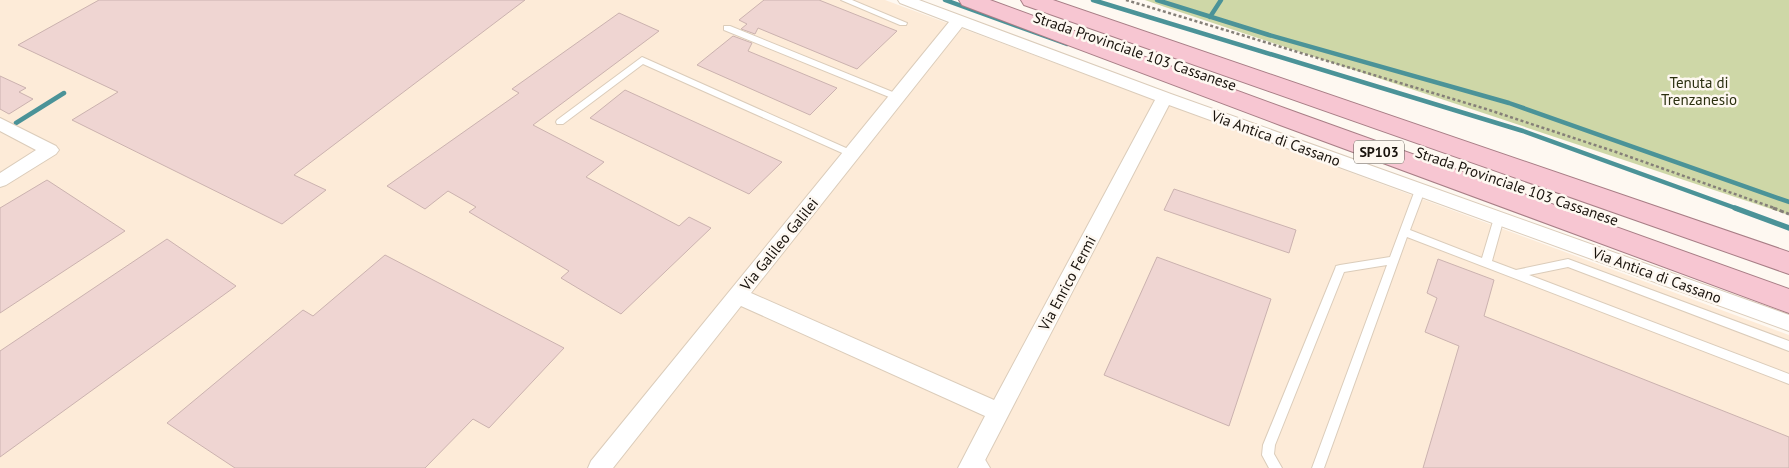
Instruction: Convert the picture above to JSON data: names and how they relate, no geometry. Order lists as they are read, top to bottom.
{
  "streets": {
    "highway": ["Strada Provinciale 103 Cassanese", "SP103"],
    "street": ["Via Antica di Cassano", "Via Galileo Galilei", "Via Enrico Fermi"]
  },
  "crossings": [
    ["Via Antica di Cassano", "SP103"],
    ["Via Antica di Cassano", "Via Galileo Galilei"],
    ["Via Antica di Cassano", "Via Enrico Fermi"],
    ["SP103", "Via Galileo Galilei"]
  ],
  "parks": ["Tenuta di Trenzanesio"]
}
